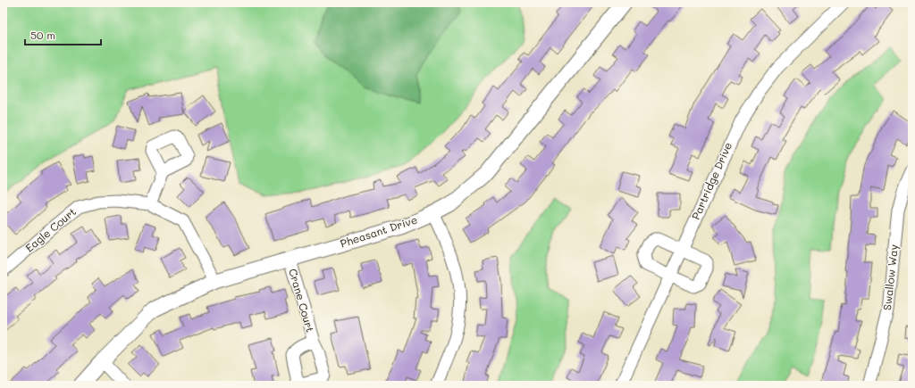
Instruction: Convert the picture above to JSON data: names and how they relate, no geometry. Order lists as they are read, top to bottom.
{
  "streets": {
    "street": [
      "Partridge Drive",
      "Eagle Court",
      "Pheasant Drive",
      "Swallow Way",
      "Crane Court"
    ]
  },
  "crossings": [
    ["Eagle Court", "Pheasant Drive"],
    ["Pheasant Drive", "Crane Court"]
  ],
  "scale_bar": "50 m"
}
